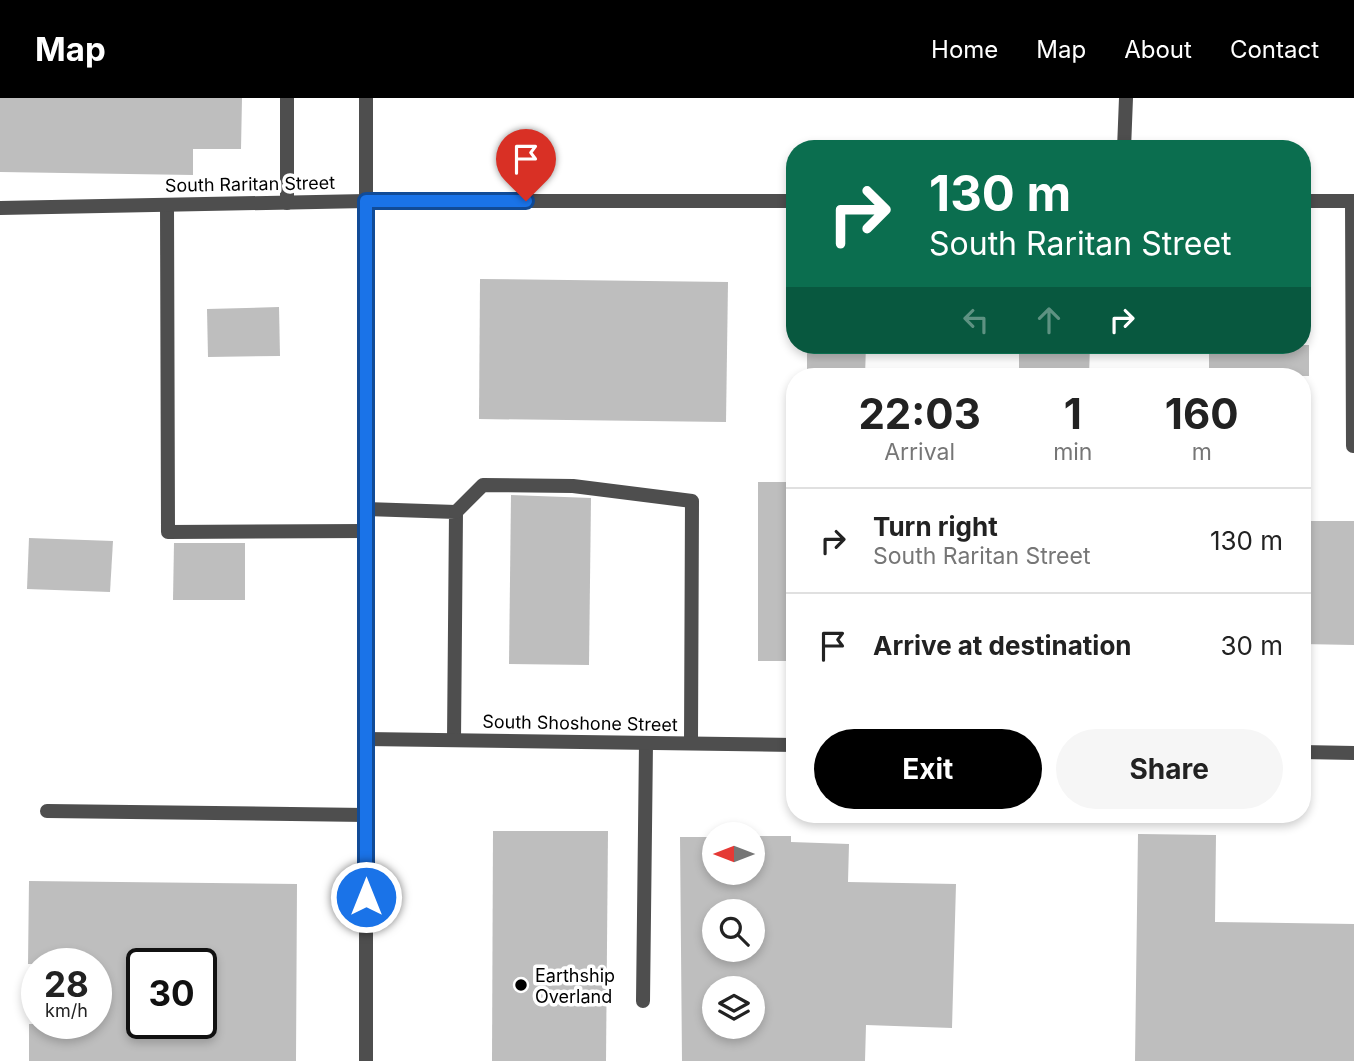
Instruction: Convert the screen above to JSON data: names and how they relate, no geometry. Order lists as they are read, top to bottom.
{
  "streets": {
    "street": ["South Raritan Street", "South Shoshone Street"]
  },
  "places": ["Earthship Overland"],
  "north": "left",
  "page": {
    "header": "Map",
    "nav": [
      "Home",
      "Map",
      "About",
      "Contact"
    ],
    "turn": ["130 m", "South Raritan Street"],
    "eta": [
      "22:03",
      "Arrival",
      "1",
      "min",
      "160",
      "m"
    ],
    "list": [
      {
        "name": "Turn right",
        "note": "South Raritan Street",
        "value": "130 m"
      },
      {
        "name": "Arrive at destination",
        "value": "30 m"
      }
    ],
    "buttons": ["Exit", "Share"],
    "speed": "28 km/h",
    "limit": "30"
  }
}
